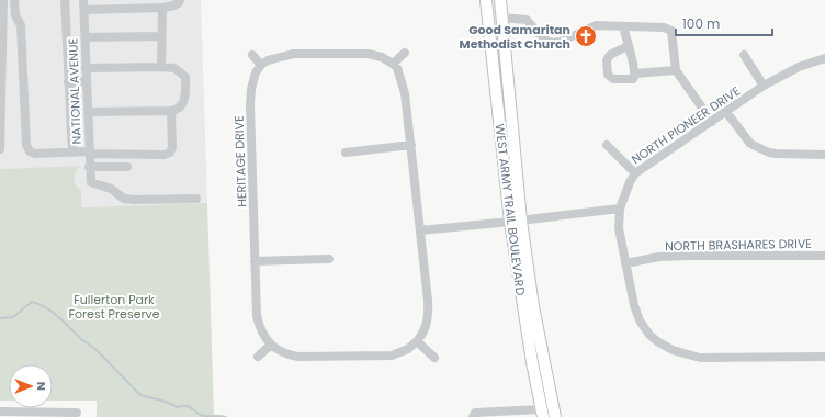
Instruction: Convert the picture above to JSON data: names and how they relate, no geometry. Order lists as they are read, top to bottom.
{
  "streets": {
    "main road": ["WEST ARMY TRAIL BOULEVARD"],
    "street": [
      "NATIONAL AVENUE",
      "NORTH PIONEER DRIVE",
      "HERITAGE DRIVE",
      "NORTH BRASHARES DRIVE"
    ]
  },
  "crossings": [
    ["NORTH PIONEER DRIVE", "NORTH BRASHARES DRIVE"]
  ],
  "parks": ["Fullerton Park Forest Preserve"],
  "places": {
    "church": ["Good Samaritan Methodist Church"]
  },
  "scale_bar": "100 m",
  "north": "right"
}
